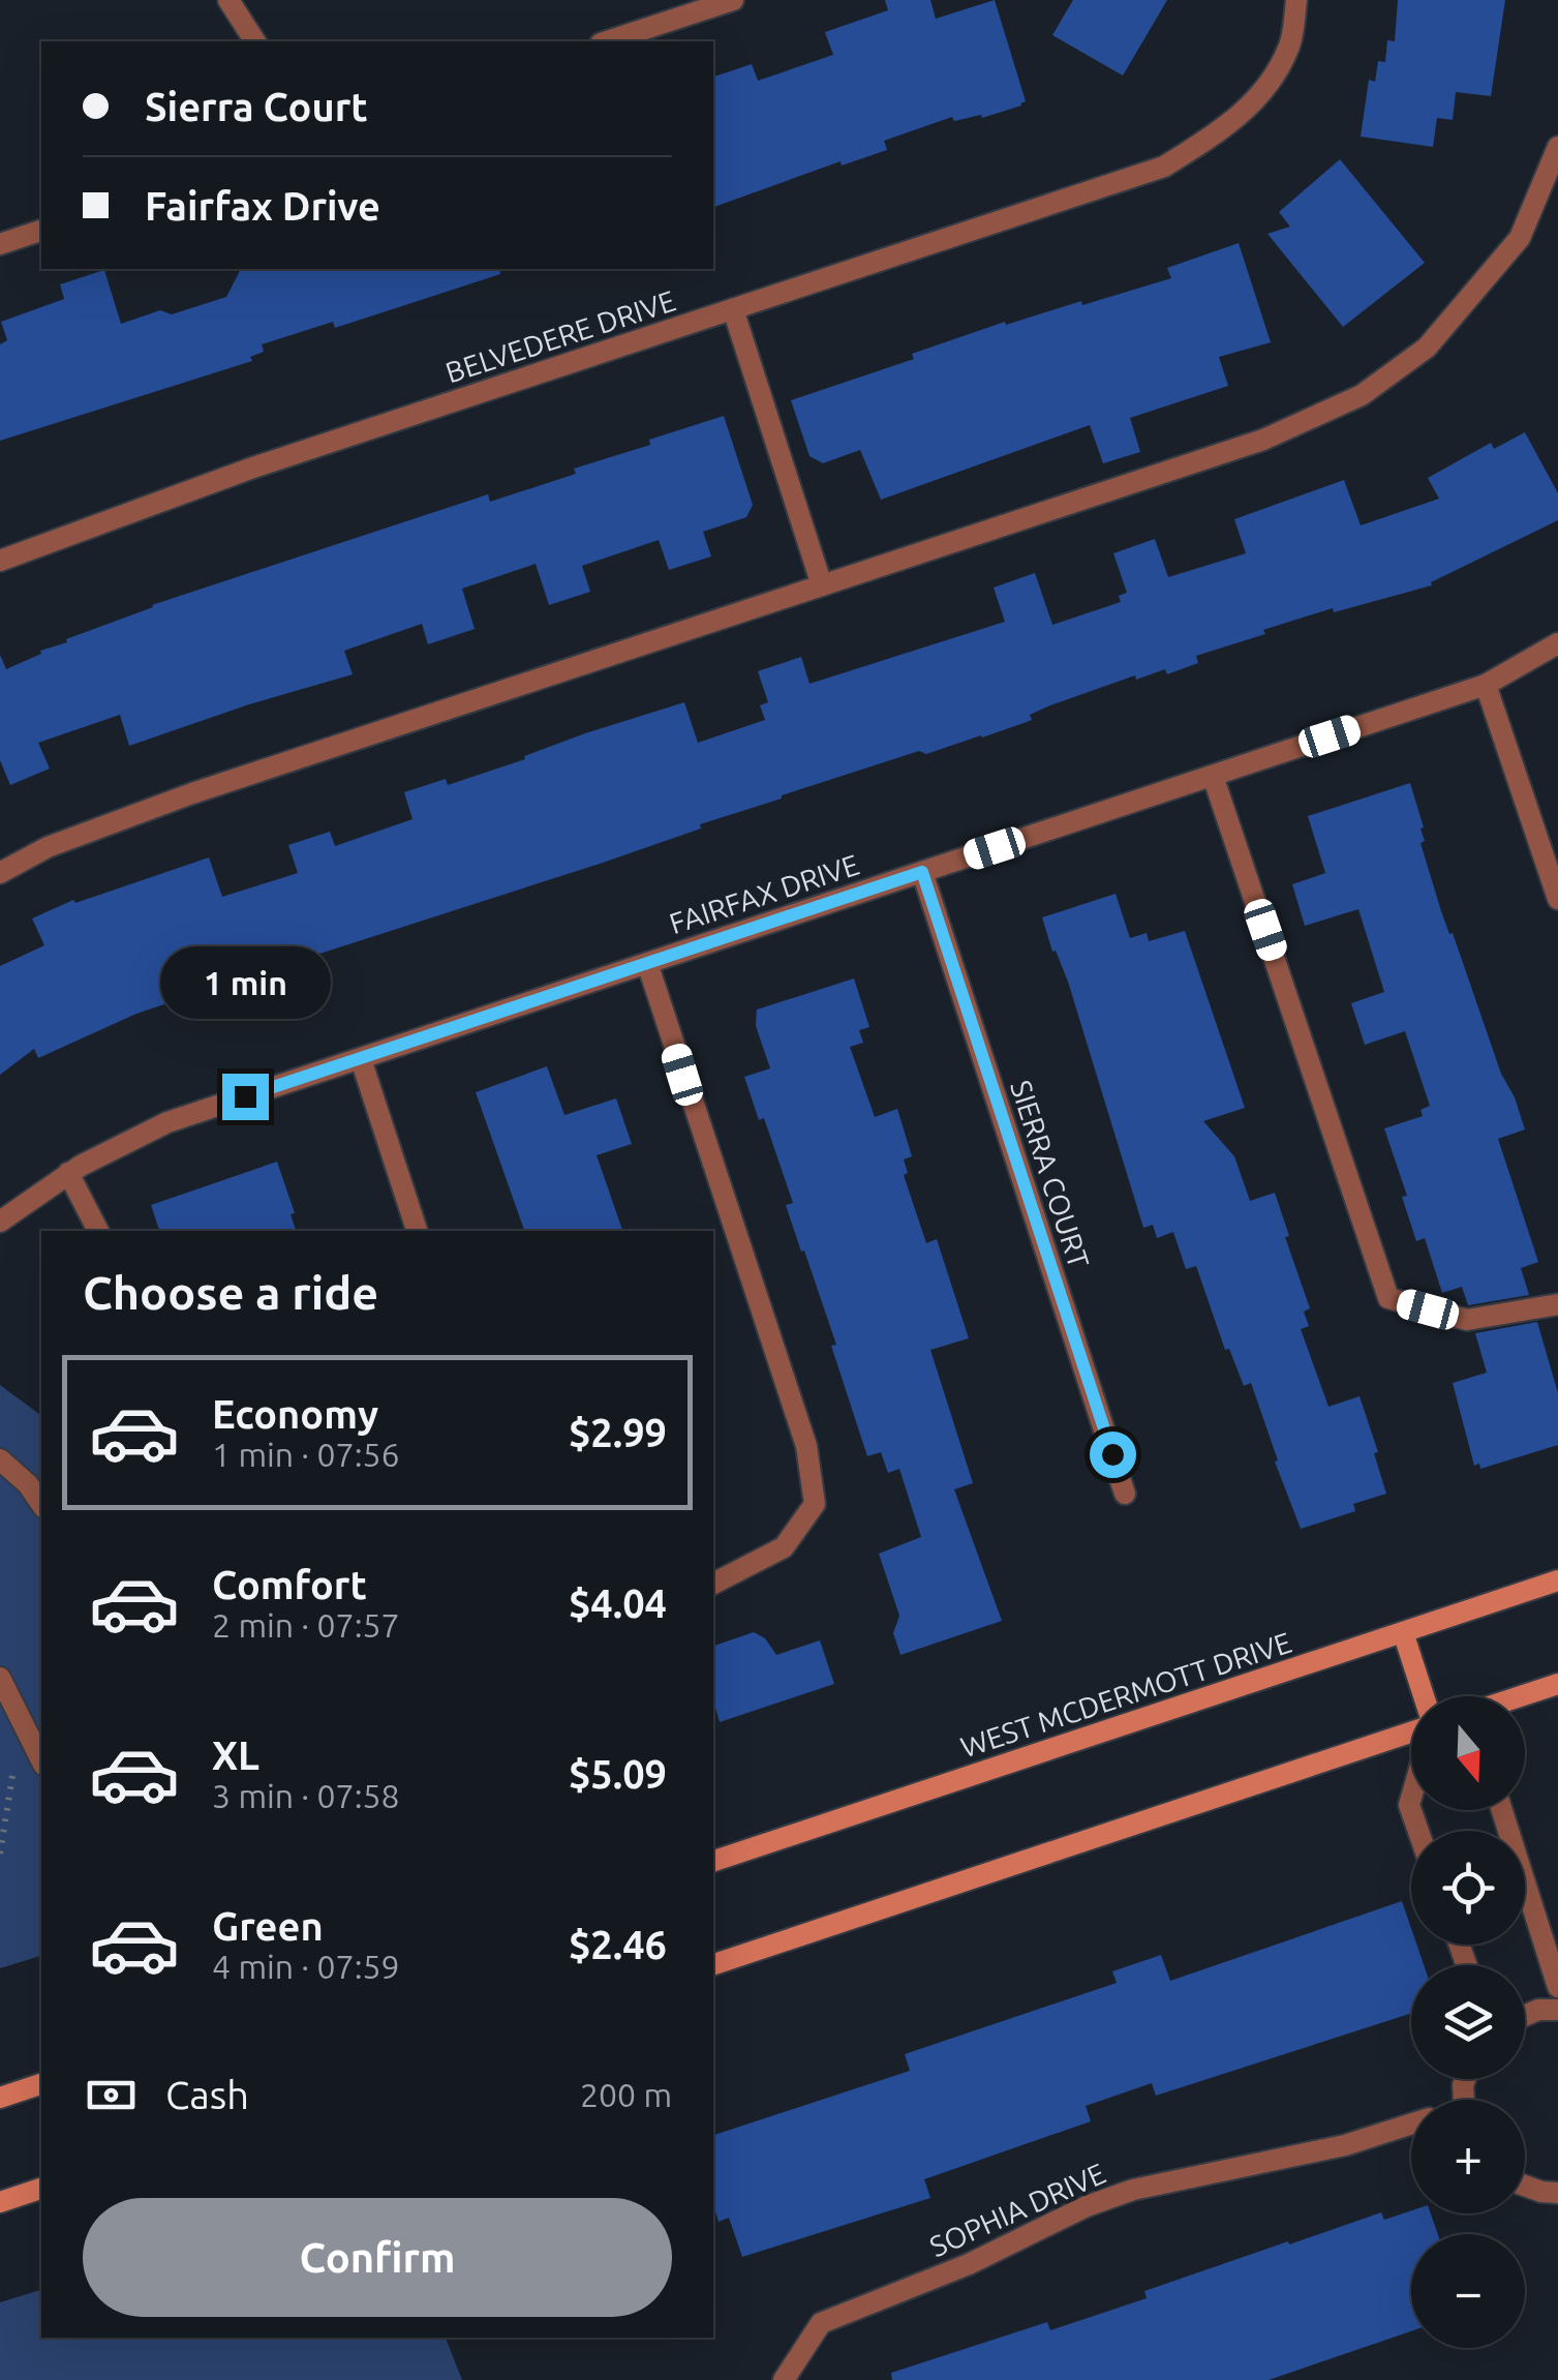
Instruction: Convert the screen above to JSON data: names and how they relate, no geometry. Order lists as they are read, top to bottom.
{
  "streets": {
    "main road": ["WEST MCDERMOTT DRIVE"],
    "street": [
      "BELVEDERE DRIVE",
      "FAIRFAX DRIVE",
      "SIERRA COURT",
      "SOPHIA DRIVE"
    ]
  },
  "crossings": [
    ["FAIRFAX DRIVE", "SIERRA COURT"]
  ],
  "north": "bottom",
  "page": {
    "banner": ["Sierra Court", "Fairfax Drive"],
    "bubble": "1 min",
    "heading": "Choose a ride",
    "list": [
      {
        "name": "Economy",
        "note": "1 min · 07:56",
        "value": "$2.99"
      },
      {
        "name": "Comfort",
        "note": "2 min · 07:57",
        "value": "$4.04"
      },
      {
        "name": "XL",
        "note": "3 min · 07:58",
        "value": "$5.09"
      },
      {
        "name": "Green",
        "note": "4 min · 07:59",
        "value": "$2.46"
      }
    ],
    "map_buttons": ["+", "−"],
    "pay": ["Cash", "200 m"],
    "buttons": "Confirm"
  }
}
